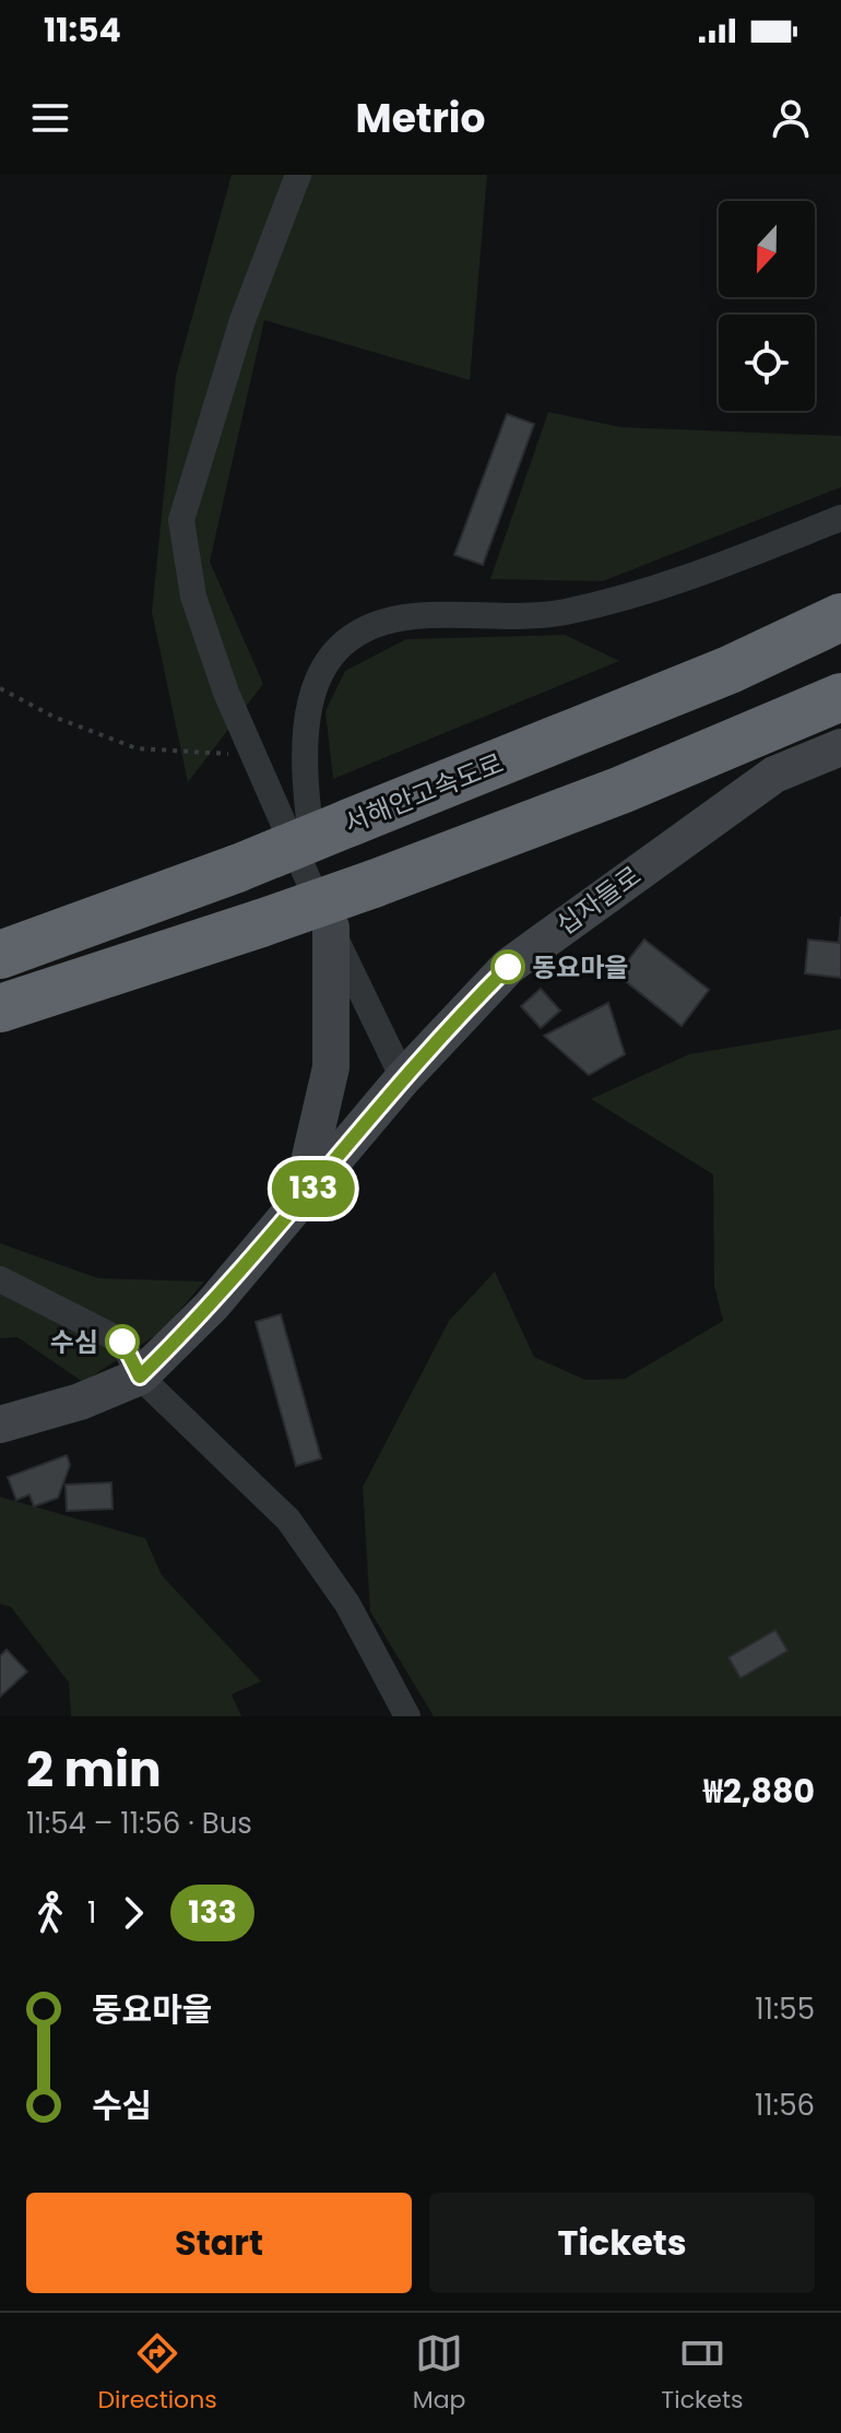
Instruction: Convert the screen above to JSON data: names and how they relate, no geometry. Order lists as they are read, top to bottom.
{
  "streets": {
    "highway": ["서해안고속도로"],
    "main road": ["십자들로"]
  },
  "places": ["동요마을", "수심"],
  "lines": ["bus line 133"],
  "north": "bottom",
  "page": {
    "status": "11:54",
    "header": "Metrio",
    "on_map": "133",
    "heading": ["2 min", "11:54 – 11:56 · Bus", "₩2,880"],
    "legs": ["1", "133"],
    "list": [
      {
        "name": "동요마을",
        "value": "11:55"
      },
      {
        "name": "수심",
        "value": "11:56"
      }
    ],
    "buttons": ["Start", "Tickets"],
    "tabs": ["Directions", "Map", "Tickets"]
  }
}
